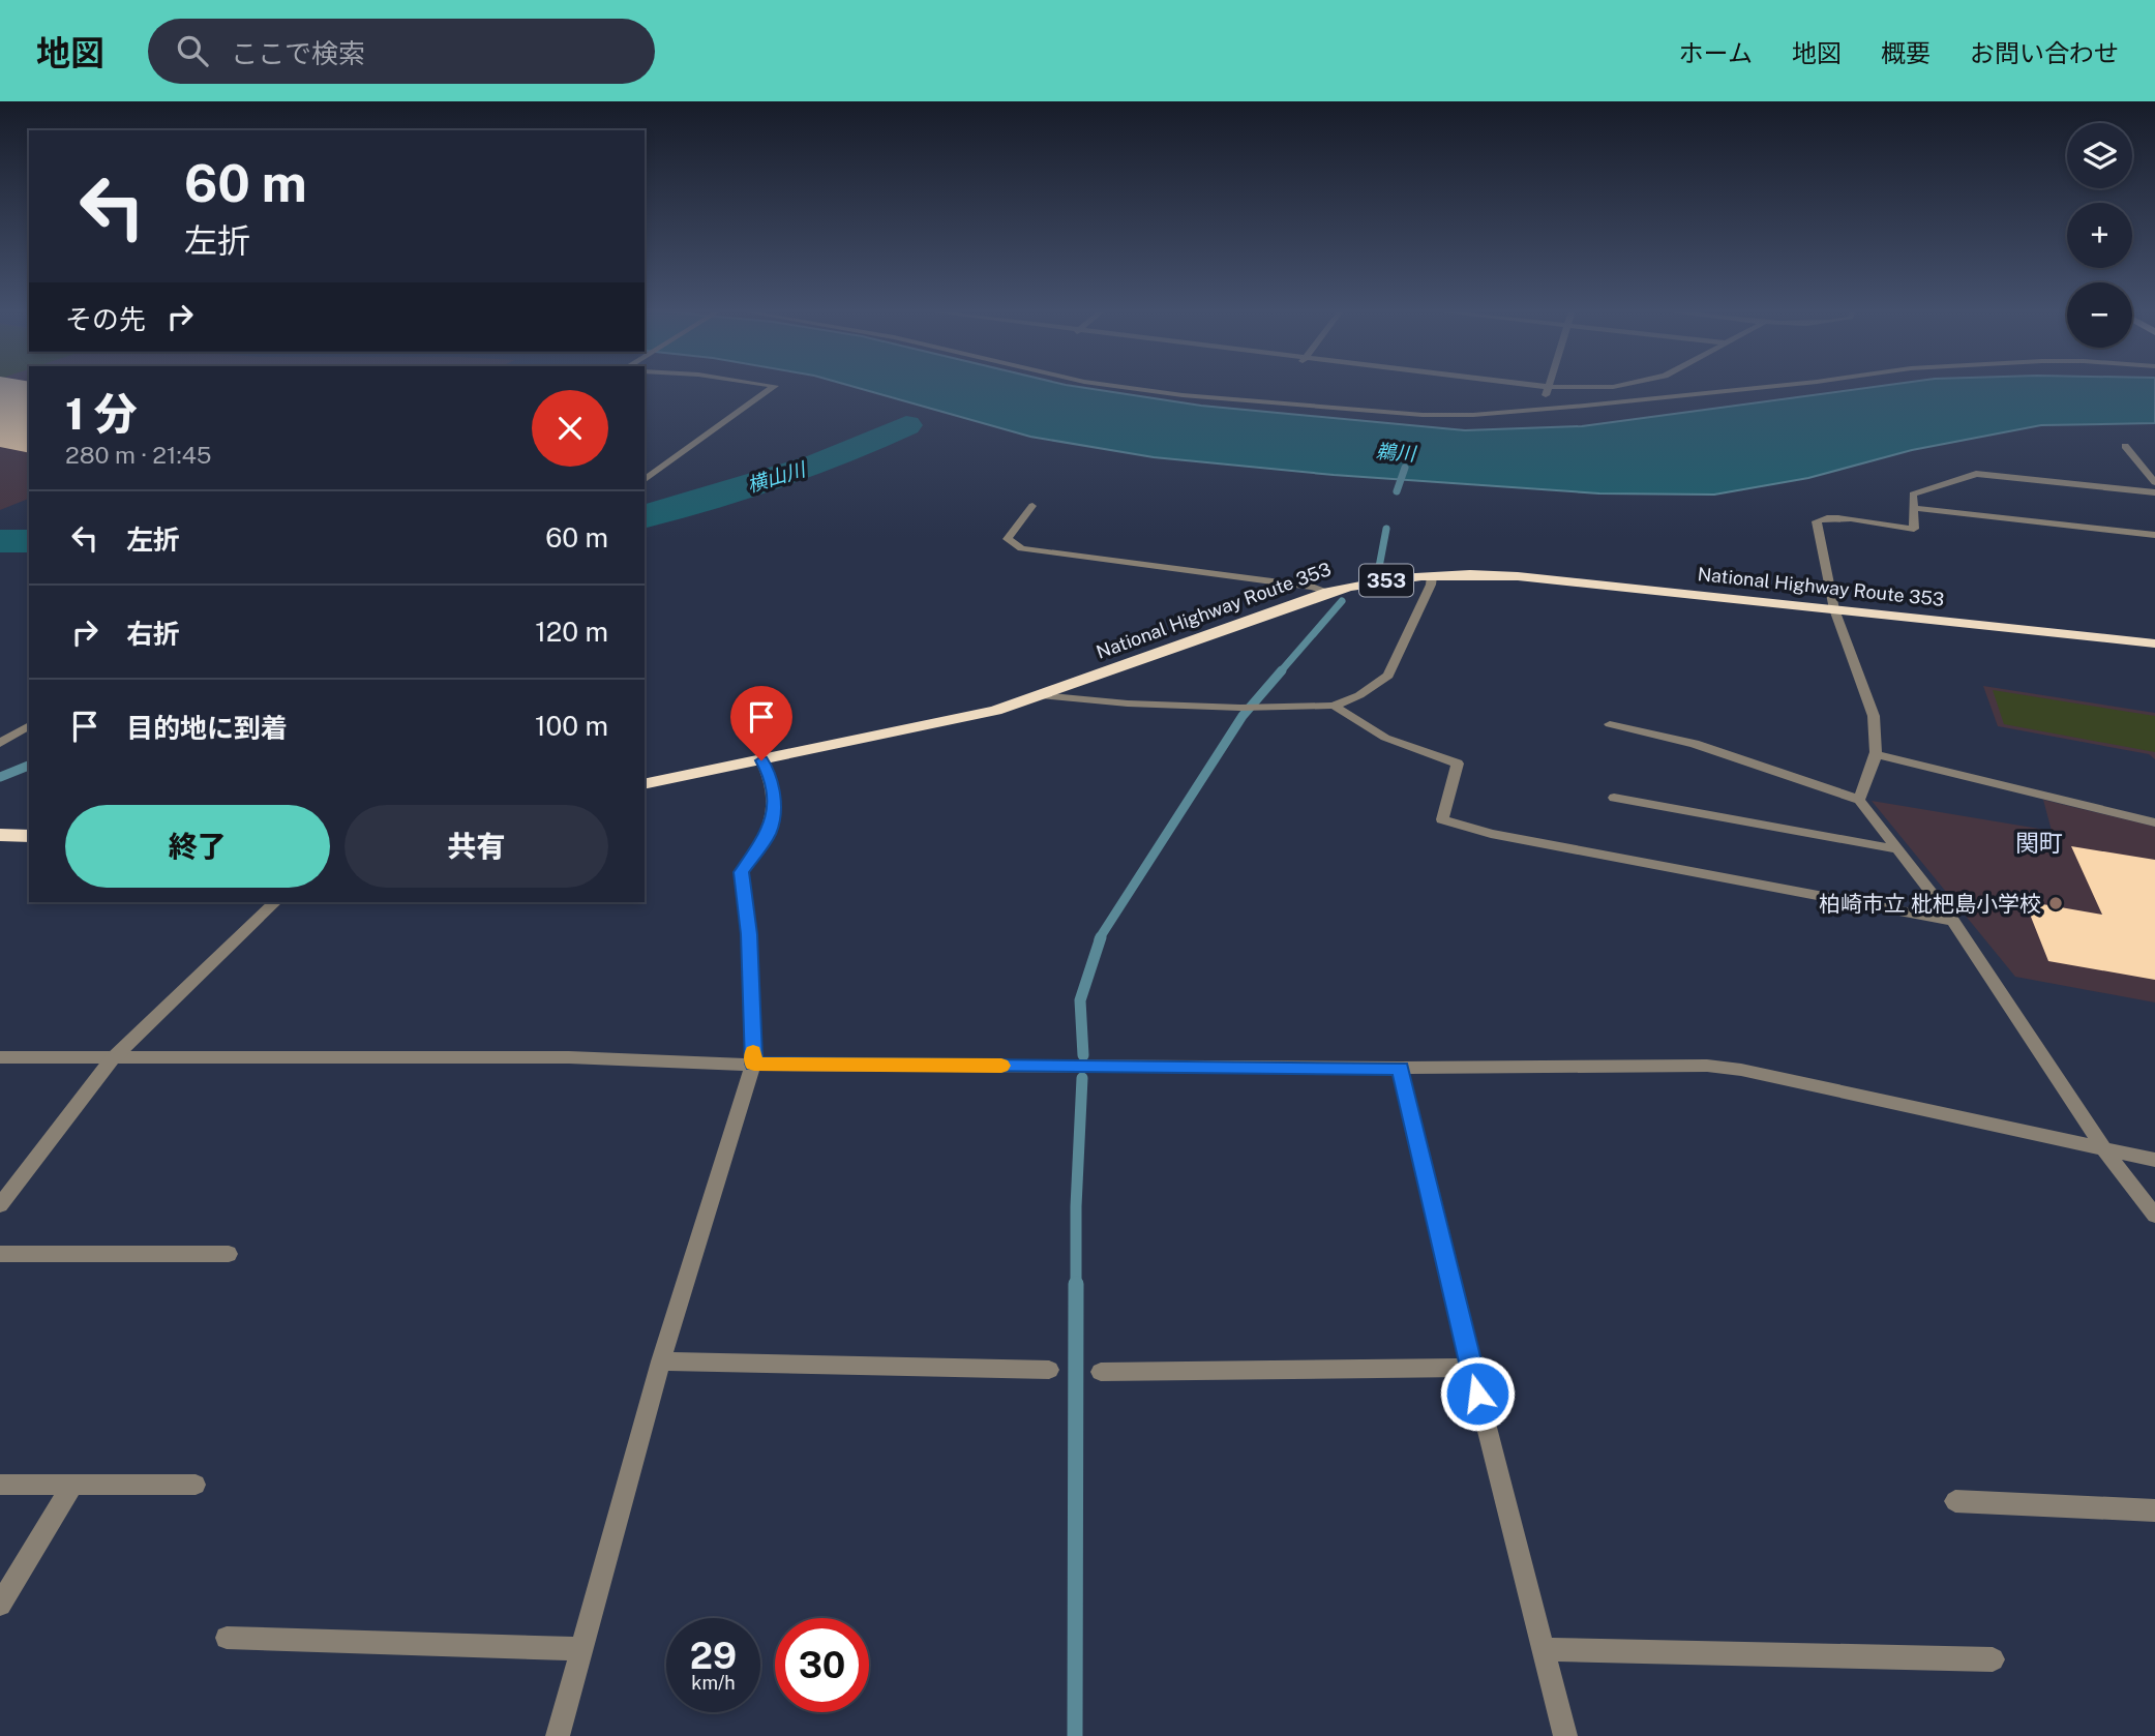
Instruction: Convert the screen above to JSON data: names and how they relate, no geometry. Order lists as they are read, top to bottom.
{
  "streets": {
    "highway": ["353", "National Highway Route 353"]
  },
  "districts": ["関町"],
  "water": ["鵜川", "横山川"],
  "places": ["柏崎市立 枇杷島小学校"],
  "page": {
    "header": "地図",
    "search": "ここで検索",
    "nav": [
      "ホーム",
      "地図",
      "概要",
      "お問い合わせ"
    ],
    "map_buttons": ["+", "−"],
    "turn": ["60 m", "左折"],
    "then": "その先",
    "heading": ["1 分", "280 m · 21:45"],
    "list": [
      {
        "name": "左折",
        "value": "60 m"
      },
      {
        "name": "右折",
        "value": "120 m"
      },
      {
        "name": "目的地に到着",
        "value": "100 m"
      }
    ],
    "buttons": ["終了", "共有"],
    "speed": "29 km/h",
    "limit": "30"
  }
}
